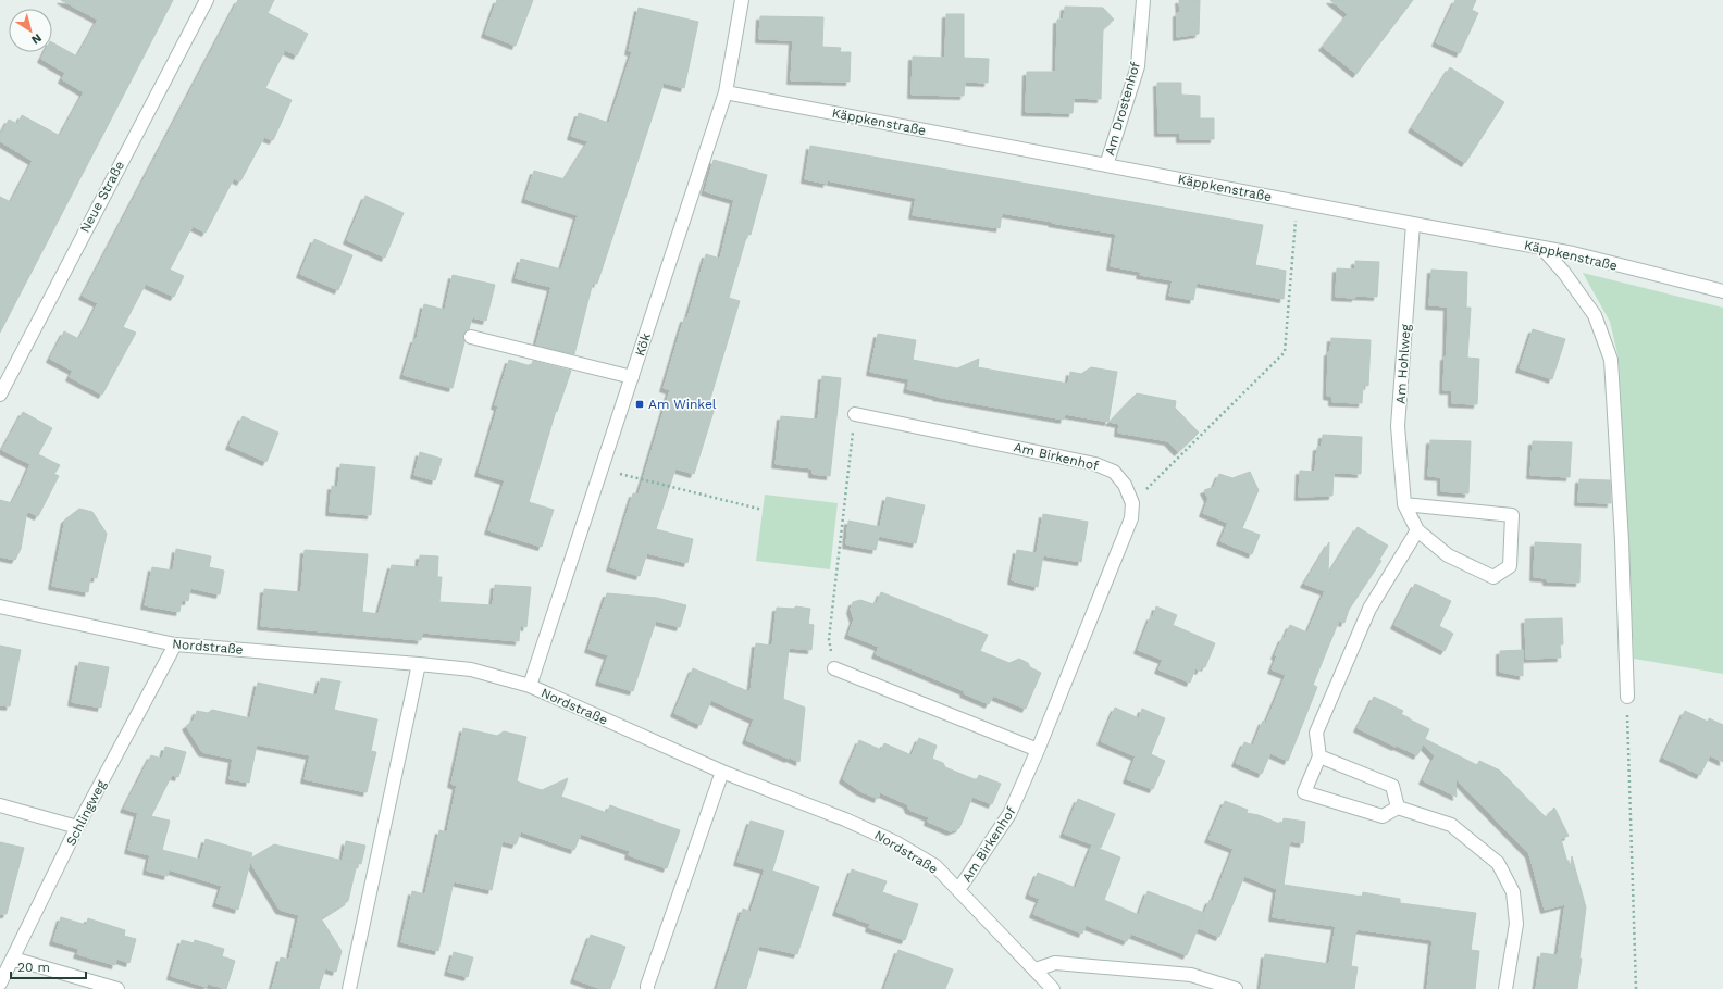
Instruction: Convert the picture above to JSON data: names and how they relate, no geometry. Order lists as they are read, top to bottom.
{
  "streets": {
    "street": [
      "Am Drostenhof",
      "Käppkenstraße",
      "Neue Straße",
      "Kök",
      "Am Hohlweg",
      "Am Birkenhof",
      "Nordstraße",
      "Schlingweg"
    ]
  },
  "crossings": [
    ["Am Drostenhof", "Käppkenstraße"],
    ["Käppkenstraße", "Kök"],
    ["Käppkenstraße", "Am Hohlweg"],
    ["Kök", "Nordstraße"],
    ["Am Birkenhof", "Nordstraße"],
    ["Nordstraße", "Schlingweg"]
  ],
  "places": {
    "transit": ["Am Winkel"]
  },
  "scale_bar": "20 m",
  "north": "bottom right"
}
